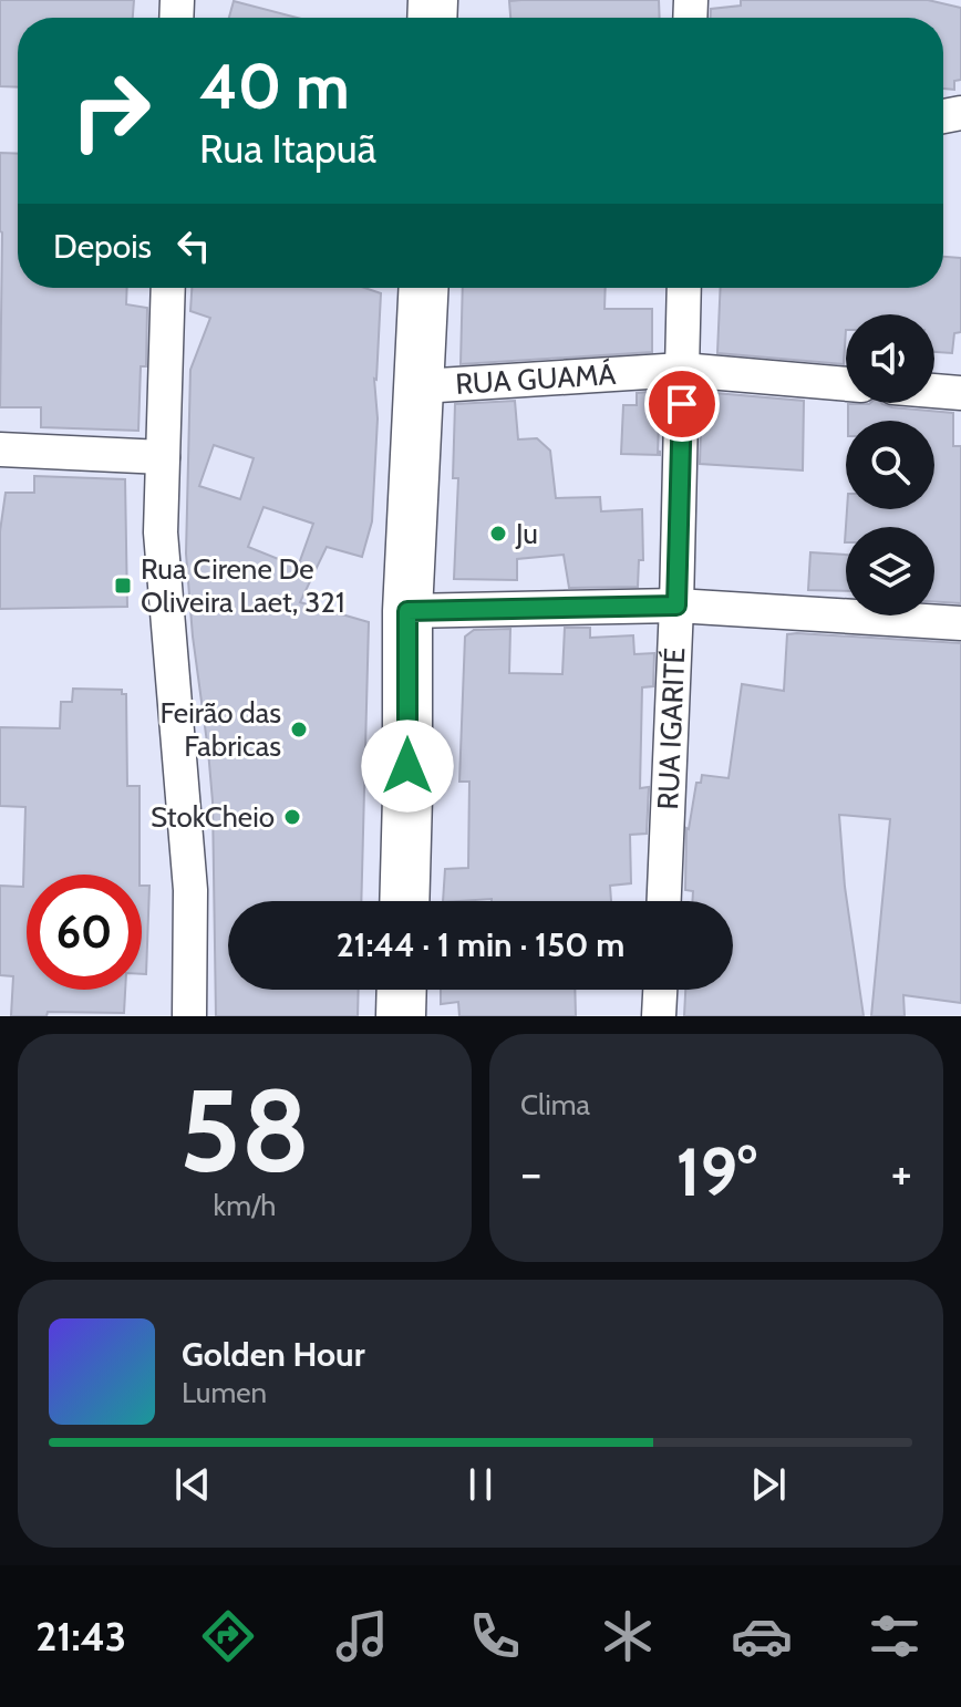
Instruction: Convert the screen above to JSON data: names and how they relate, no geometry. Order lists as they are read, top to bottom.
{
  "streets": {
    "street": ["RUA GUAMÁ", "RUA IGARITÉ"]
  },
  "crossings": [
    ["RUA GUAMÁ", "RUA IGARITÉ"]
  ],
  "places": {
    "other": ["Ju", "Feirão das Fabricas", "StokCheio"],
    "transit": ["Rua Cirene De Oliveira Laet, 321"]
  },
  "page": {
    "turn": ["40 m", "Rua Itapuã"],
    "then": "Depois",
    "limit": "60",
    "trip": "21:44 · 1 min · 150 m",
    "tile": [
      ["58", "km/h"],
      "Clima"
    ],
    "heat": ["−", "19°", "+"],
    "song": ["Golden Hour", "Lumen"],
    "tabs": "21:43"
  }
}
